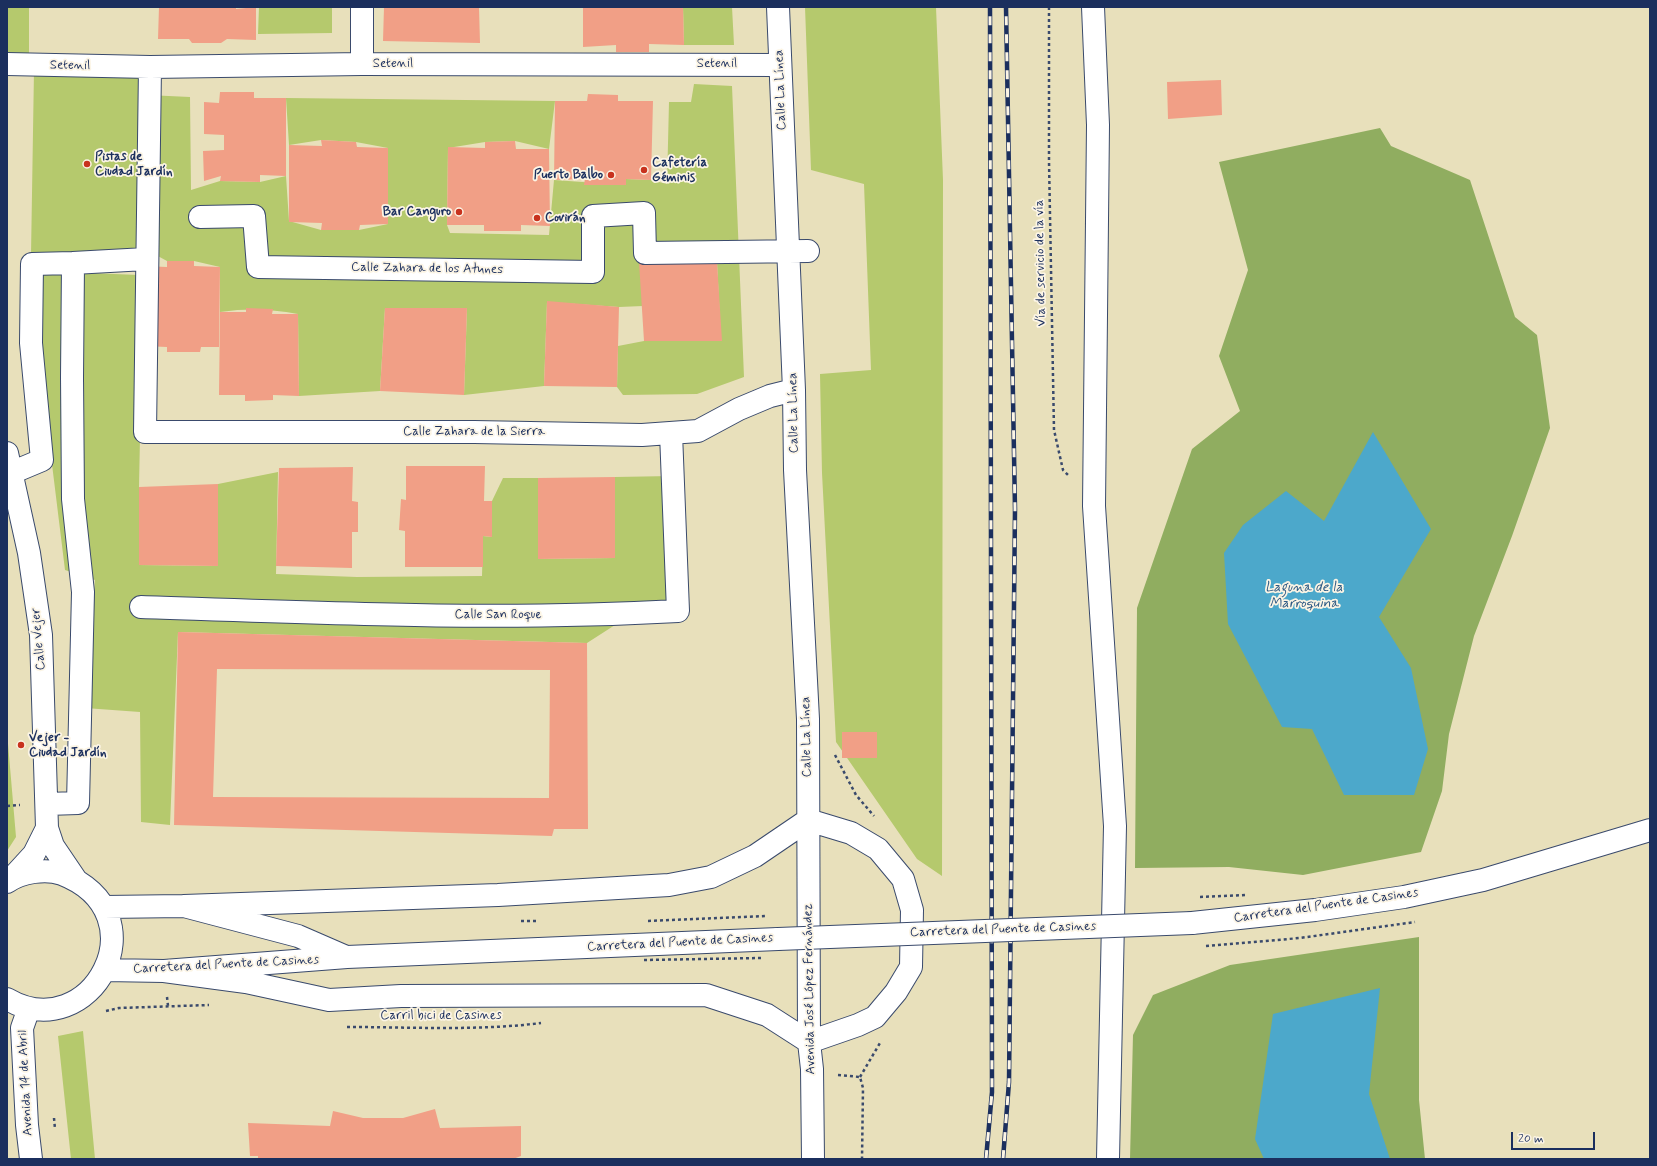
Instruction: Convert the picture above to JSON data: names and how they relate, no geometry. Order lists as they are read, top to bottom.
{
  "streets": {
    "street": [
      "Setenil",
      "Calle La Línea",
      "Calle Zahara de los Atunes",
      "Calle Zahara de la Sierra",
      "Calle San Roque",
      "Calle Vejer",
      "Carretera del Puente de Casines",
      "Avenida José López Fernández",
      "Avenida 14 de Abril"
    ],
    "path": ["Vía de servicio de la vía", "Carril bici de Casines"]
  },
  "crossings": [
    ["Setenil", "Calle La Línea"],
    ["Calle La Línea", "Calle Zahara de los Atunes"],
    ["Calle La Línea", "Calle Zahara de la Sierra"],
    ["Calle La Línea", "Avenida José López Fernández"],
    ["Calle Zahara de la Sierra", "Calle San Roque"]
  ],
  "water": ["Laguna de la Marroquina"],
  "places": [
    "Pistas de Ciudad Jardín",
    "Cafetería Géminis",
    "Puerto Balbo",
    "Bar Canguro",
    "Covirán",
    "Vejer - Ciudad Jardín"
  ],
  "scale_bar": "20 m"
}
